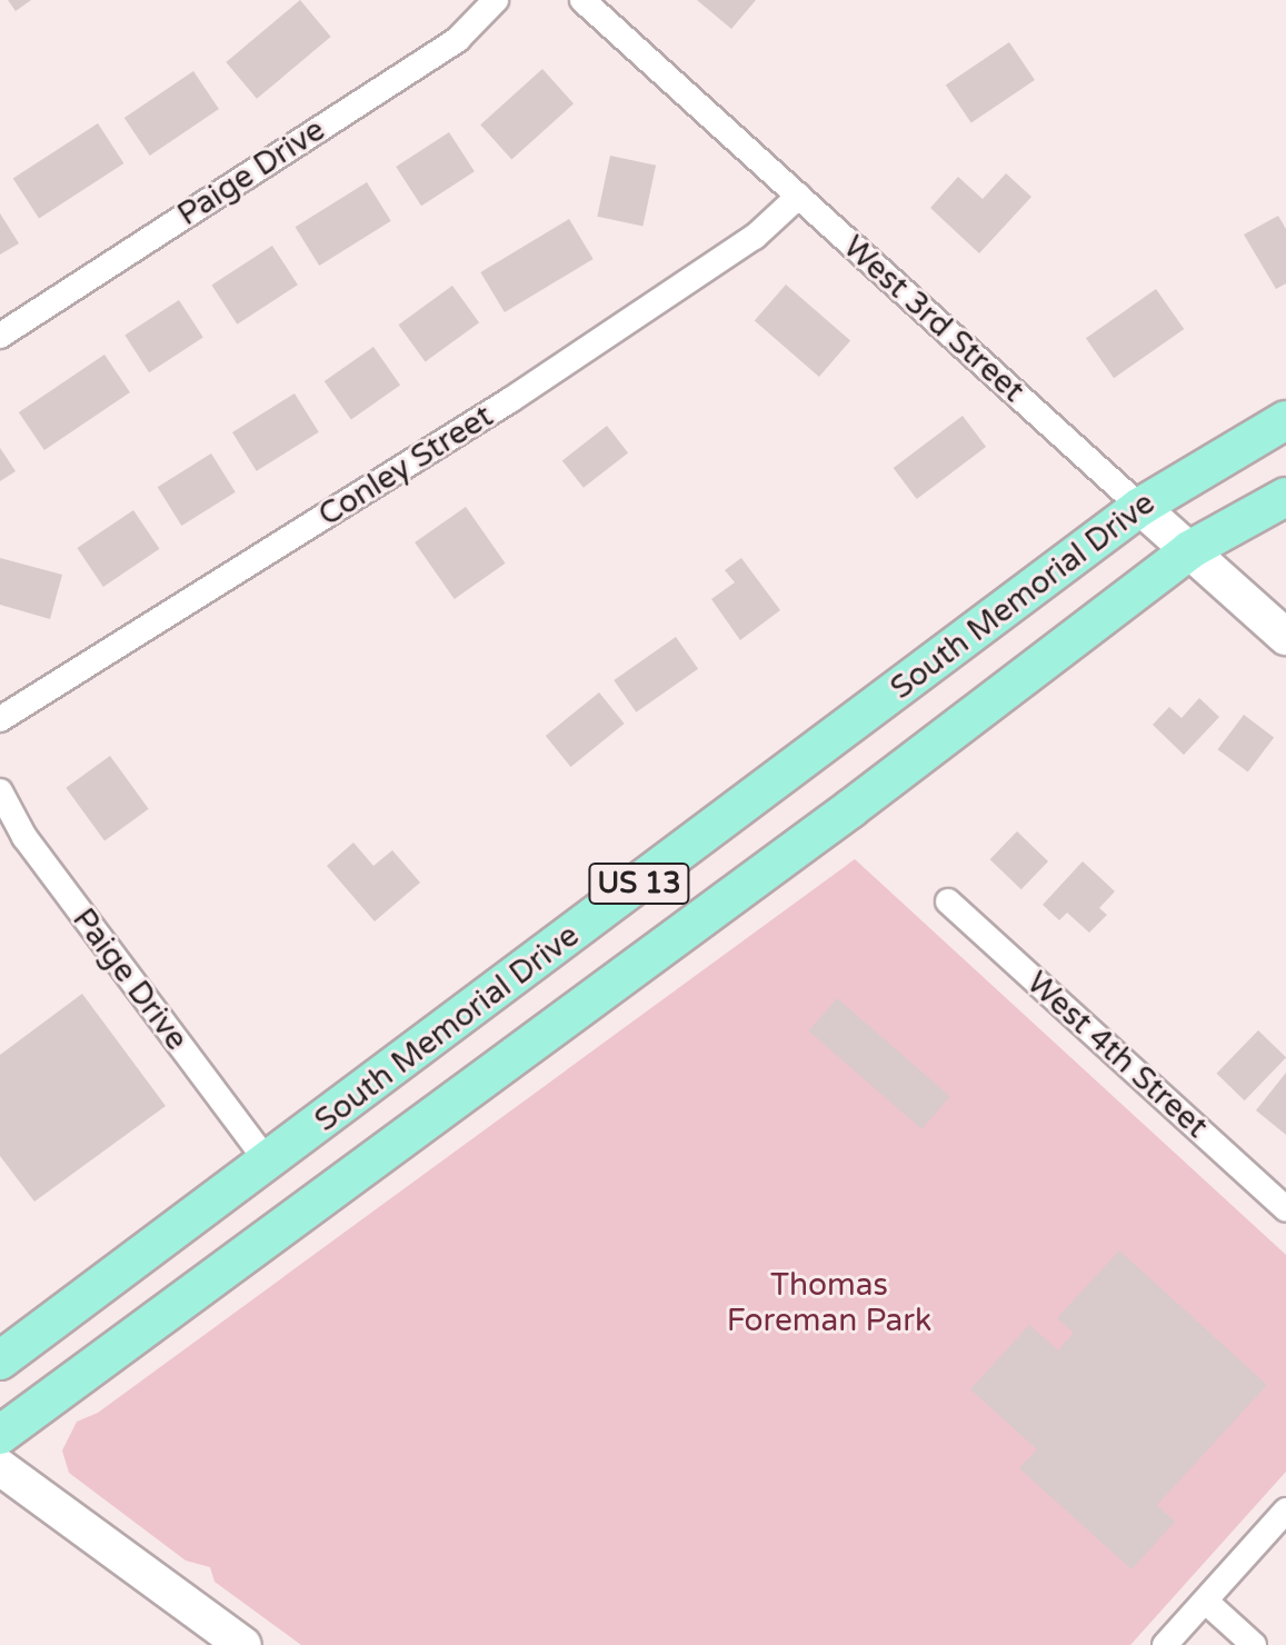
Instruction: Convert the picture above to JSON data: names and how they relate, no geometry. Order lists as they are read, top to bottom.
{
  "streets": {
    "main road": ["West 3rd Street", "South Memorial Drive", "US 13"],
    "street": ["Paige Drive", "Conley Street", "West 4th Street"]
  },
  "crossings": [
    ["Paige Drive", "South Memorial Drive"],
    ["West 3rd Street", "Conley Street"],
    ["West 3rd Street", "South Memorial Drive"]
  ],
  "parks": ["Thomas Foreman Park"]
}
